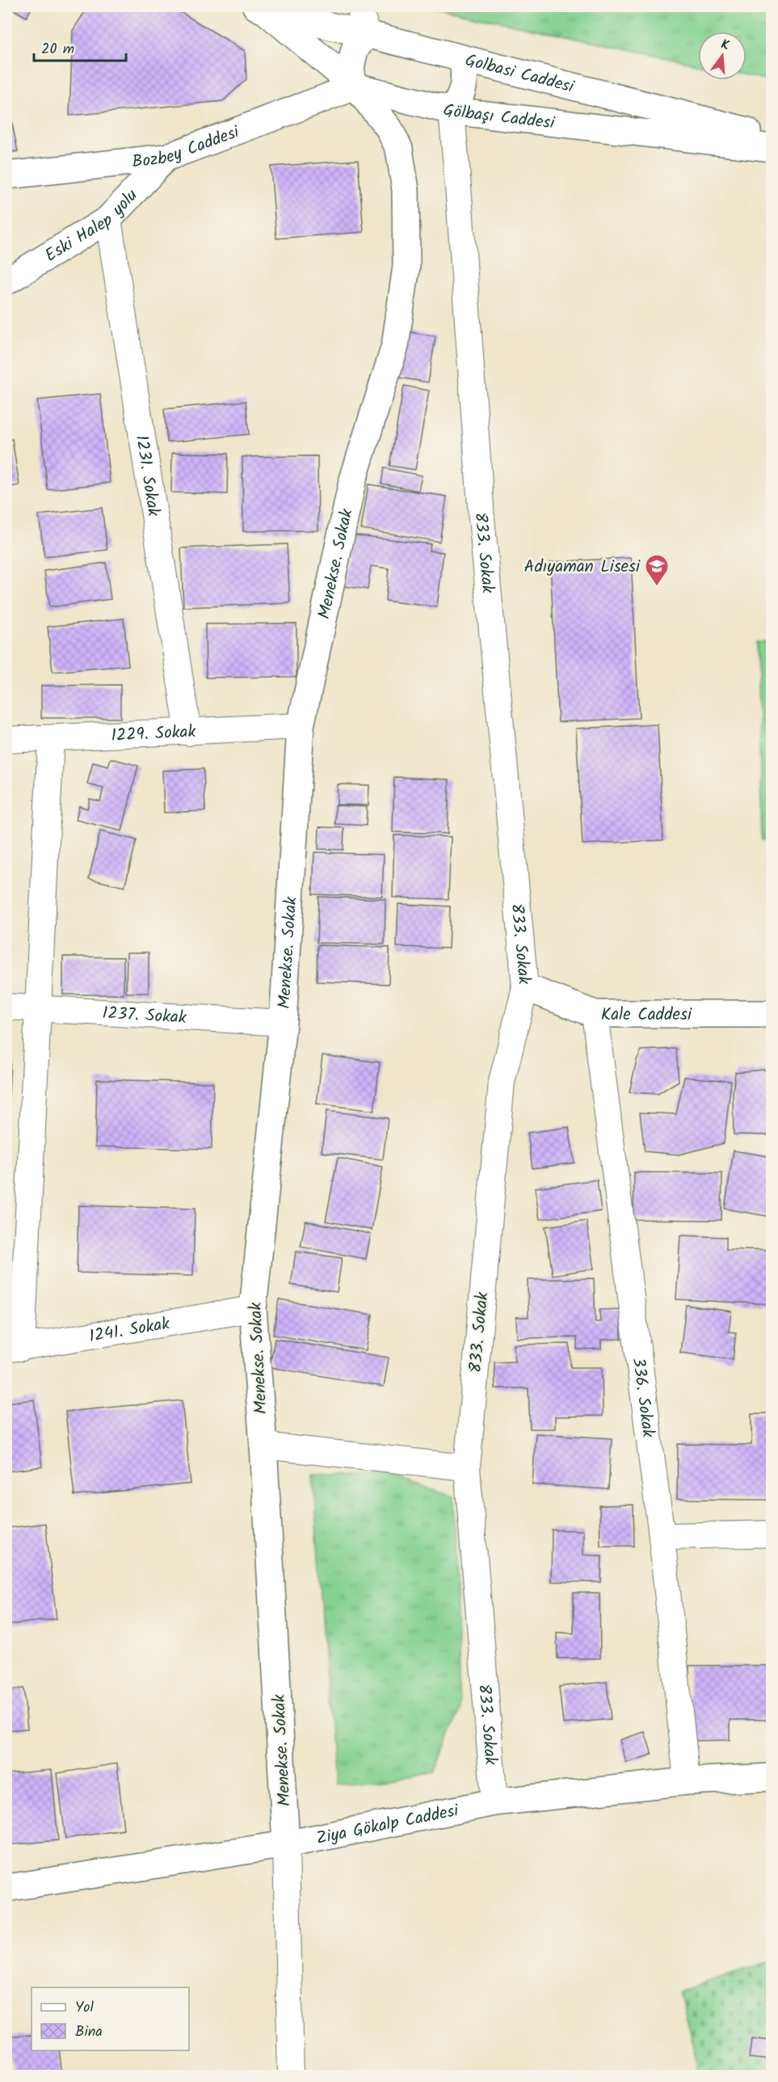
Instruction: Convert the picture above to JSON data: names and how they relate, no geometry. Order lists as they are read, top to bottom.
{
  "streets": {
    "street": [
      "Golbasi Caddesi",
      "Gölbaşı Caddesi",
      "Bozbey Caddesi",
      "Eski Halep yolu",
      "1231. Sokak",
      "833. Sokak",
      "Menekse. Sokak",
      "1229. Sokak",
      "1237. Sokak",
      "Kale Caddesi",
      "1241. Sokak",
      "336. Sokak",
      "Ziya Gökalp Caddesi"
    ]
  },
  "crossings": [
    ["Golbasi Caddesi", "Gölbaşı Caddesi"],
    ["Gölbaşı Caddesi", "Bozbey Caddesi"],
    ["Gölbaşı Caddesi", "833. Sokak"],
    ["Gölbaşı Caddesi", "Menekse. Sokak"],
    ["Bozbey Caddesi", "Eski Halep yolu"],
    ["Bozbey Caddesi", "Menekse. Sokak"],
    ["Eski Halep yolu", "1231. Sokak"],
    ["1231. Sokak", "1229. Sokak"],
    ["833. Sokak", "Kale Caddesi"],
    ["833. Sokak", "Ziya Gökalp Caddesi"],
    ["Menekse. Sokak", "1229. Sokak"],
    ["Menekse. Sokak", "1237. Sokak"],
    ["Menekse. Sokak", "1241. Sokak"],
    ["Menekse. Sokak", "Ziya Gökalp Caddesi"],
    ["Kale Caddesi", "336. Sokak"],
    ["336. Sokak", "Ziya Gökalp Caddesi"]
  ],
  "places": {
    "school or university": ["Adıyaman Lisesi"]
  },
  "legend": ["Yol", "Bina"],
  "scale_bar": "20 m",
  "north": "top"
}
